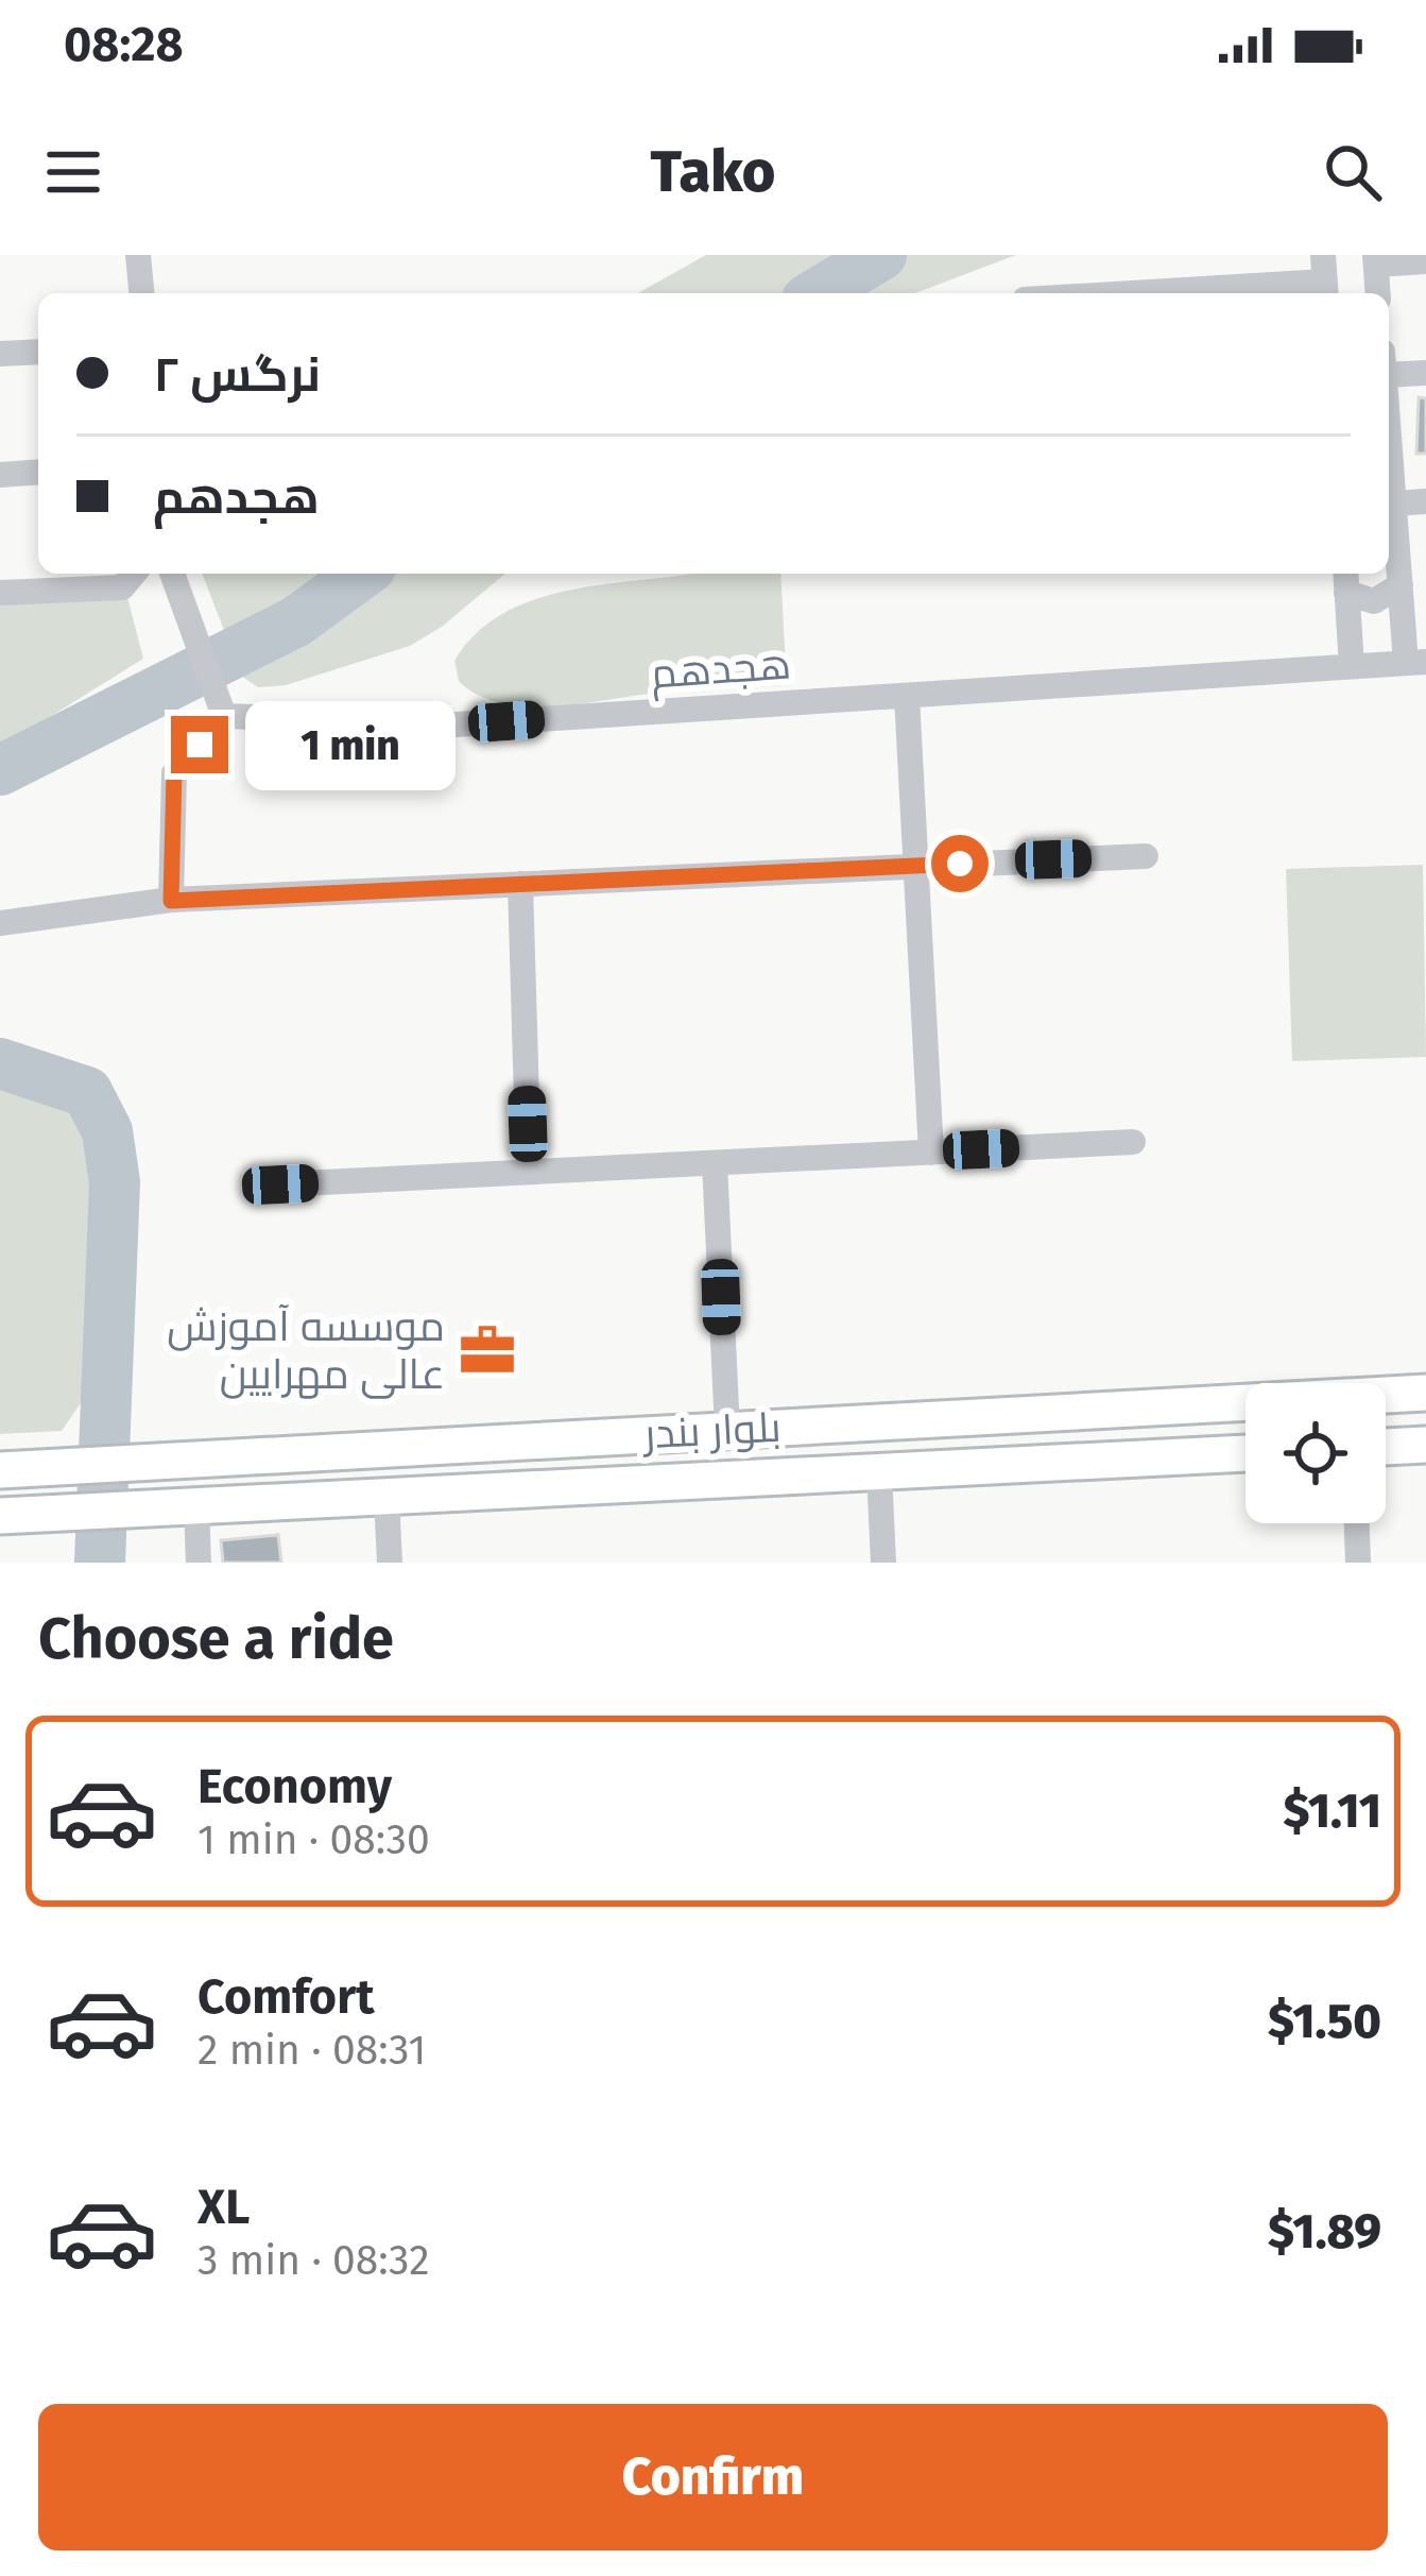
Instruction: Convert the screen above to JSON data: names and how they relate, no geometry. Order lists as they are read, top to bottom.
{
  "streets": {
    "main road": ["بلوار بندر"],
    "street": ["هجدهم"]
  },
  "places": {
    "office": ["موسسه آموزش عالی مهرایین"]
  },
  "page": {
    "status": "08:28",
    "header": "Tako",
    "banner": ["نرگس ۲", "هجدهم"],
    "bubble": "1 min",
    "heading": "Choose a ride",
    "list": [
      {
        "name": "Economy",
        "note": "1 min · 08:30",
        "value": "$1.11"
      },
      {
        "name": "Comfort",
        "note": "2 min · 08:31",
        "value": "$1.50"
      },
      {
        "name": "XL",
        "note": "3 min · 08:32",
        "value": "$1.89"
      }
    ],
    "buttons": "Confirm"
  }
}
